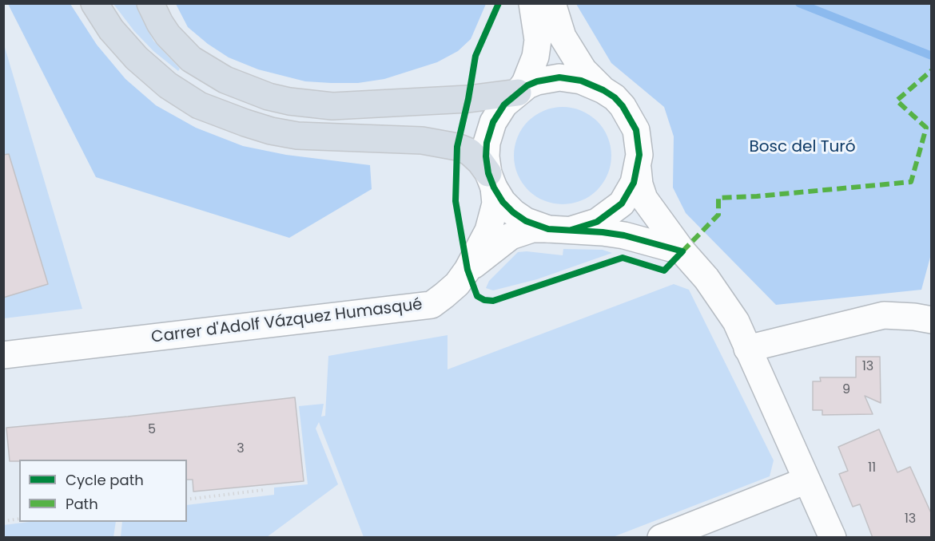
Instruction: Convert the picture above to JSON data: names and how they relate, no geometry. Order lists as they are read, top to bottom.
{
  "streets": {
    "street": ["Carrer d'Adolf Vázquez Humasqué"]
  },
  "parks": ["Bosc del Turó"],
  "house_numbers": [
    "13",
    "9",
    "5",
    "3",
    "11",
    "13"
  ],
  "legend": ["Cycle path", "Path"]
}
